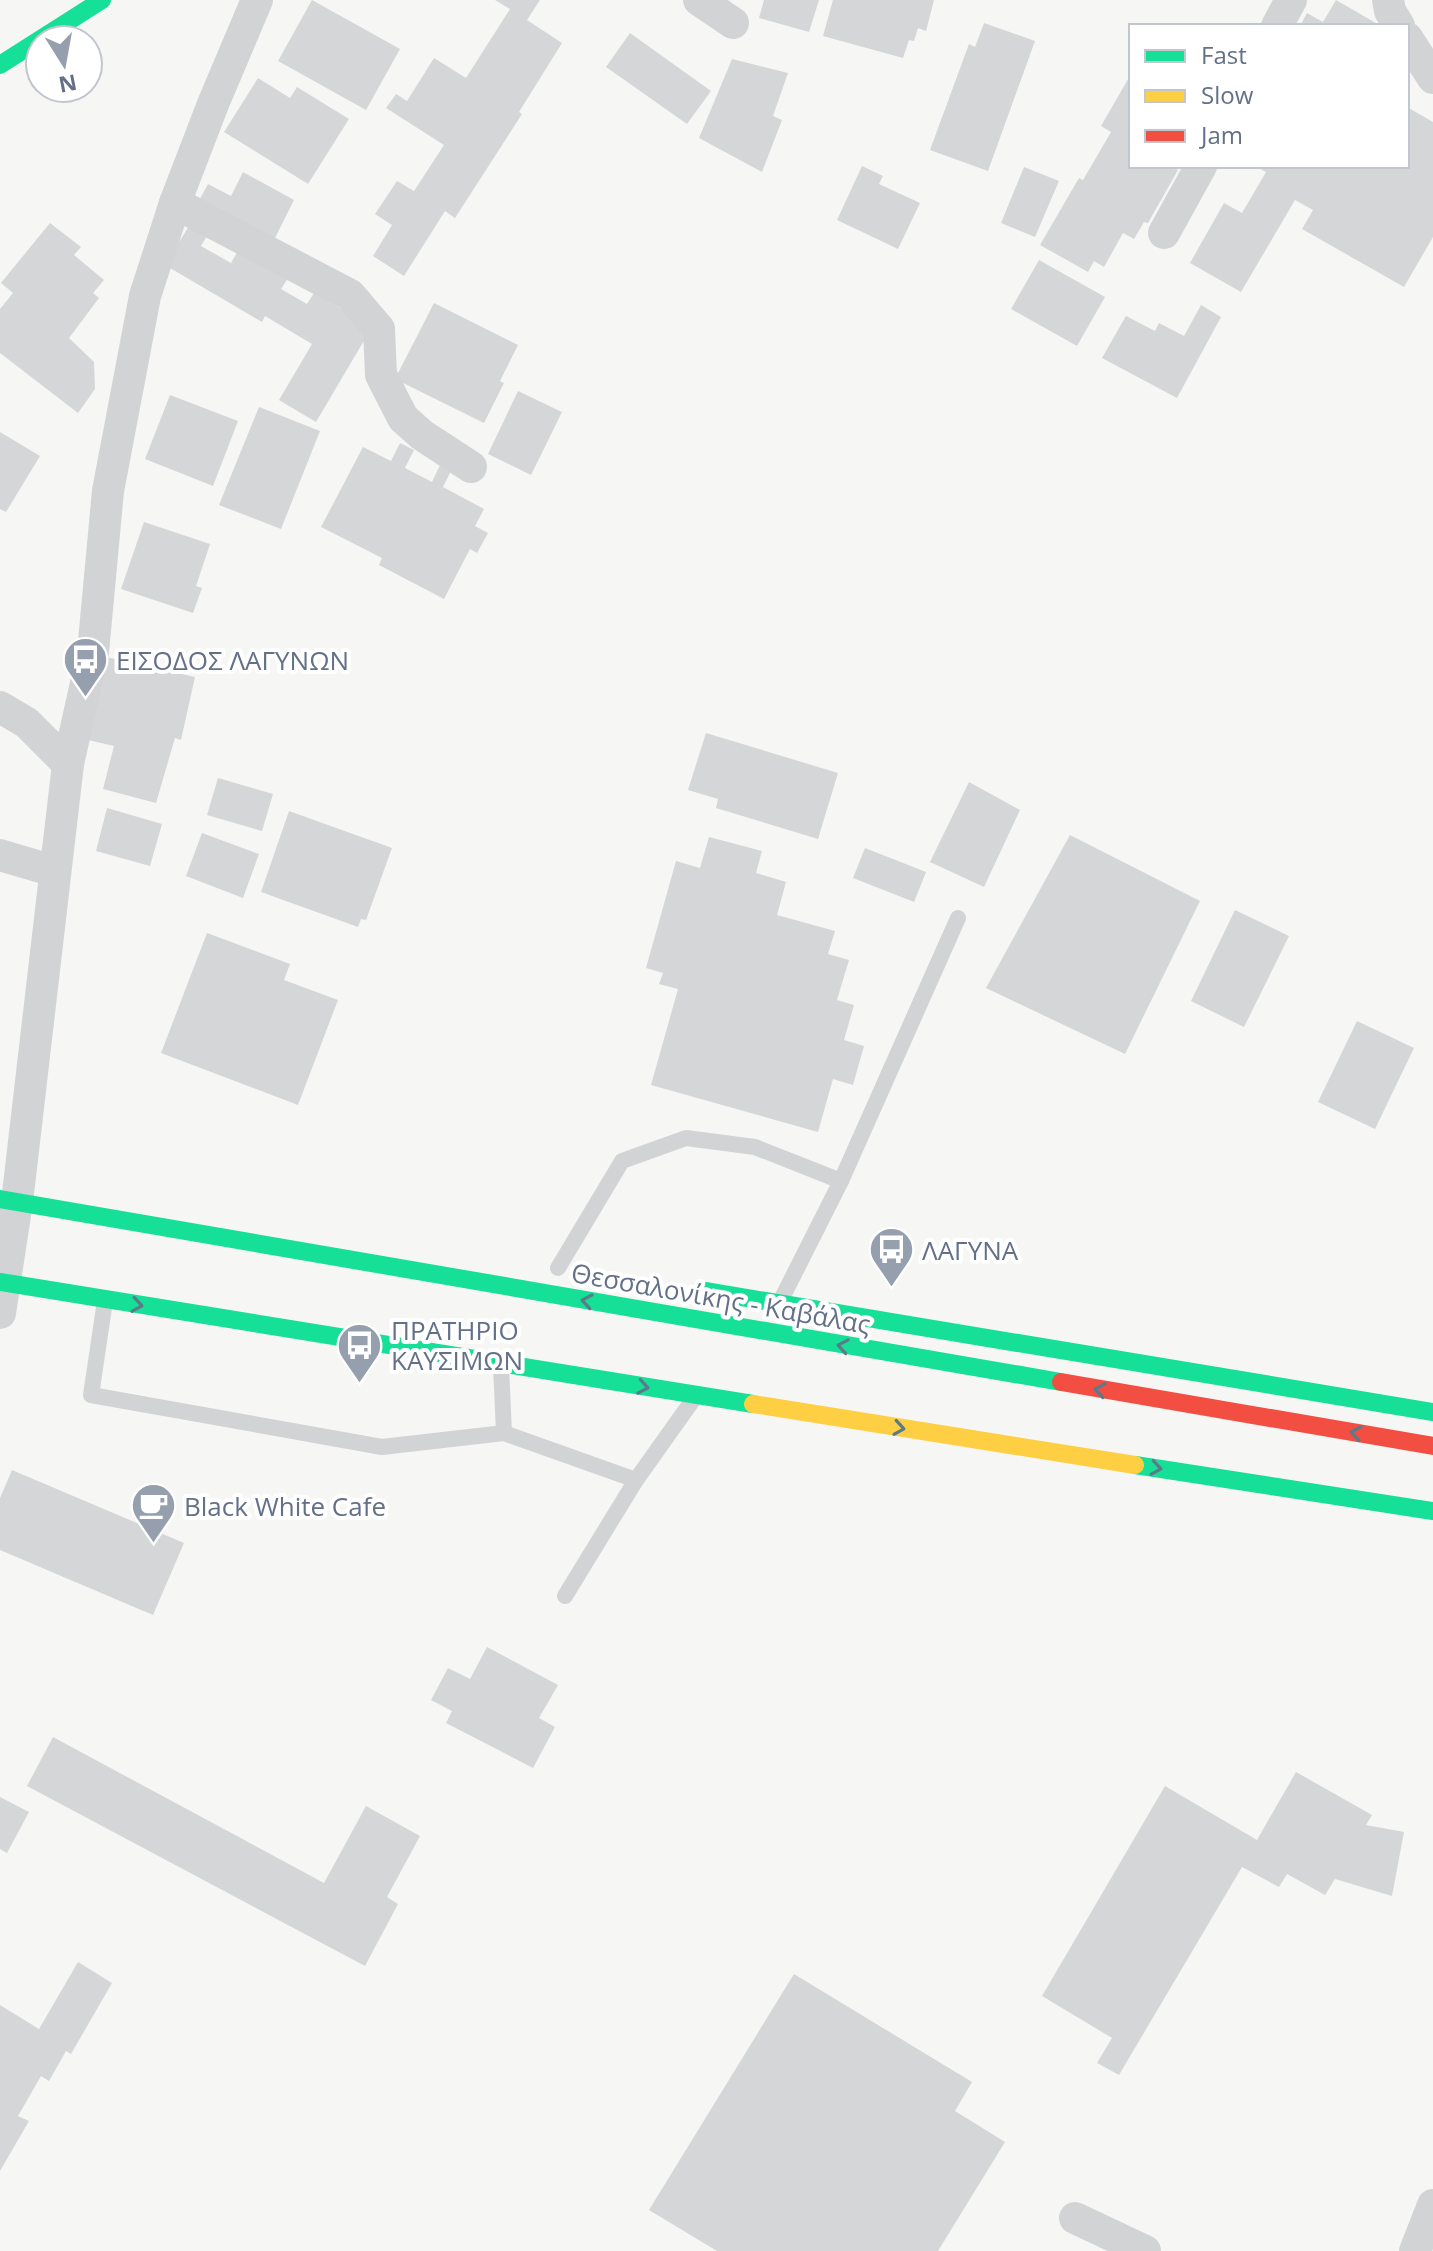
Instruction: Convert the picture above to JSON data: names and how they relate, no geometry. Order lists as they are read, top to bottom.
{
  "streets": {
    "main road": ["Θεσσαλονίκης - Καβάλας"]
  },
  "places": {
    "bus stop": ["ΕΙΣΟΔΟΣ ΛΑΓΥΝΩΝ", "ΛΑΓΥΝΑ", "ΠΡΑΤΗΡΙΟ ΚΑΥΣΙΜΩΝ"],
    "cafe": ["Black White Cafe"]
  },
  "legend": ["Fast", "Slow", "Jam"],
  "north": "bottom"
}
